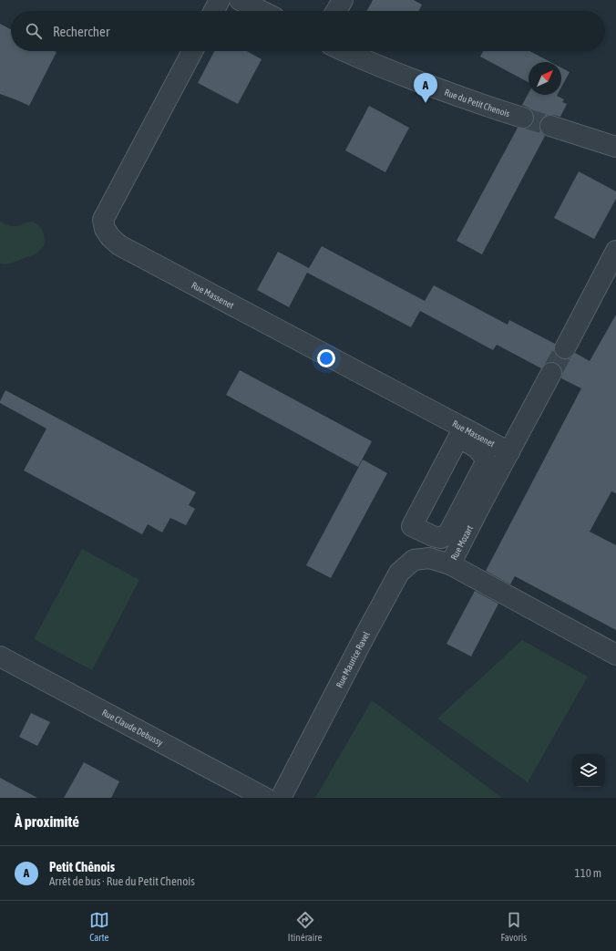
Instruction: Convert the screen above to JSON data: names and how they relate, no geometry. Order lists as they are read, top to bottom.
{
  "streets": {
    "street": [
      "Rue du Petit Chenois",
      "Rue Massenet",
      "Rue Mozart",
      "Rue Maurice Ravel",
      "Rue Claude Debussy"
    ]
  },
  "crossings": [
    ["Rue Massenet", "Rue Mozart"],
    ["Rue Mozart", "Rue Maurice Ravel"]
  ],
  "north": "top right",
  "page": {
    "search": "Rechercher",
    "pins": "A",
    "heading": "À proximité",
    "list": [
      {
        "mark": "A",
        "name": "Petit Chênois",
        "note": "Arrêt de bus · Rue du Petit Chenois",
        "value": "110 m"
      }
    ],
    "nav": ["Carte", "Itinéraire", "Favoris"]
  }
}
